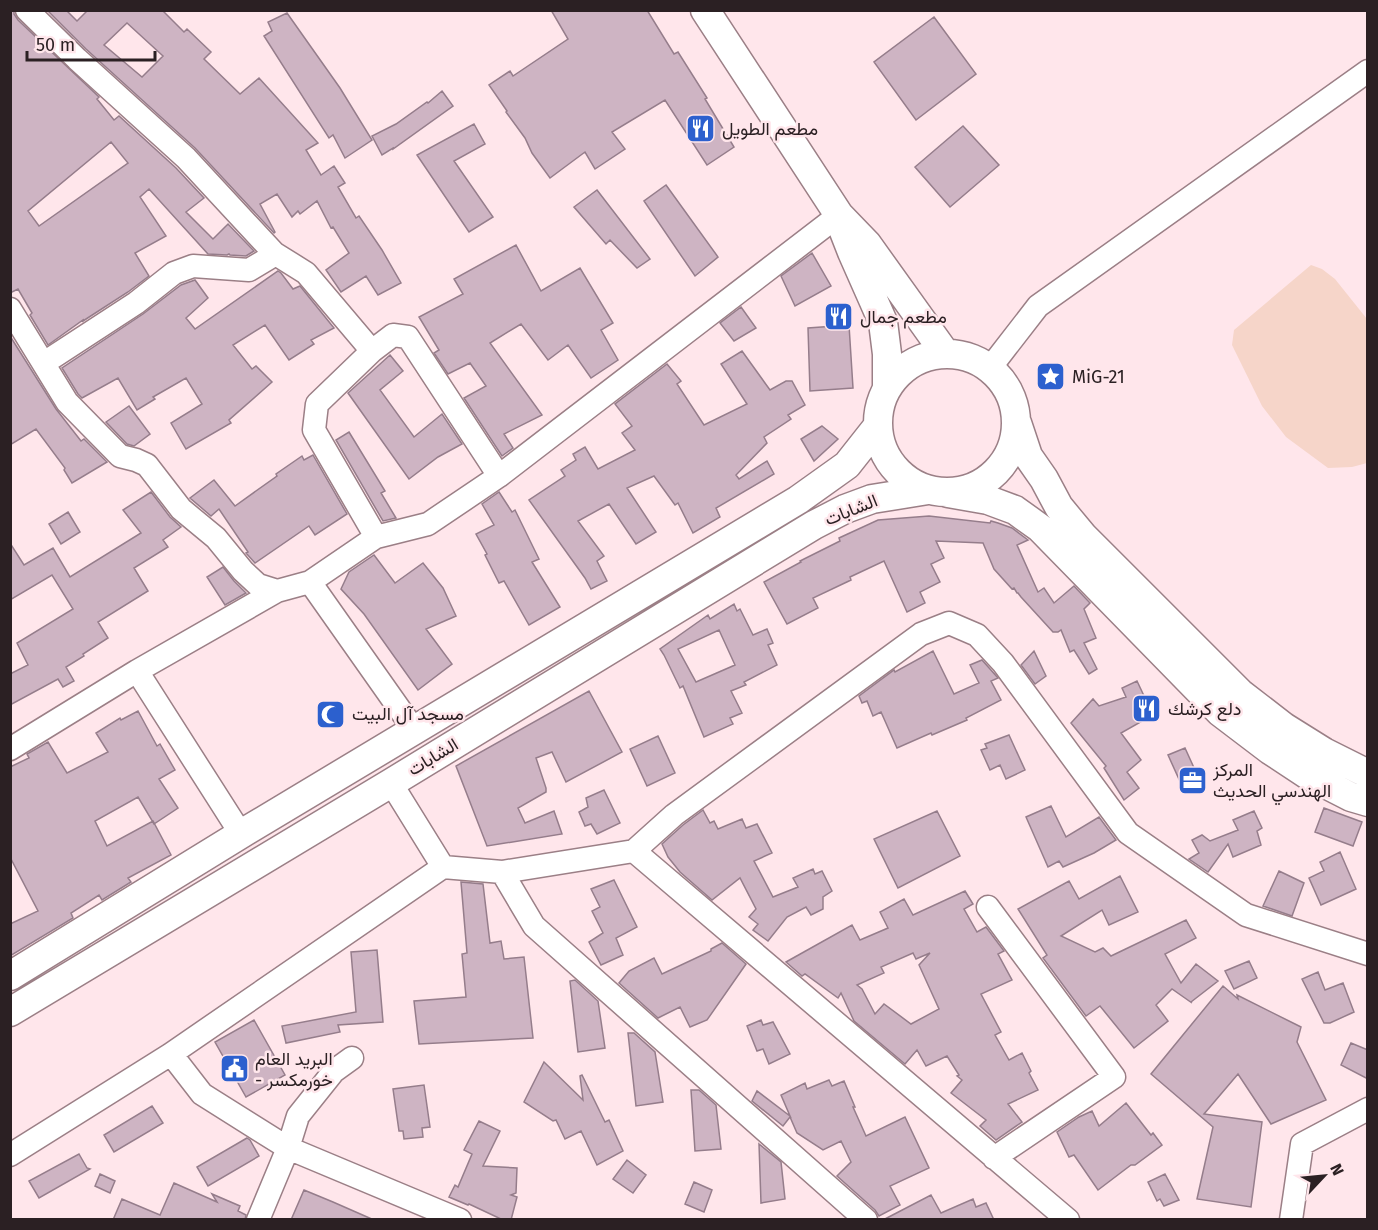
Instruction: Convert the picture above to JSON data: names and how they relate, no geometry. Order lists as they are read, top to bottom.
{
  "streets": {
    "main road": ["الشابات"]
  },
  "places": {
    "restaurant": ["مطعم الطويل", "مطعم جمال", "دلع كرشك"],
    "place": ["MiG-21"],
    "mosque": ["مسجد آل البيت"],
    "office": ["المركز الهندسي الحديث"],
    "public building": ["البريد العام - خورمكسر"]
  },
  "scale_bar": "50 m",
  "north": "top right"
}
